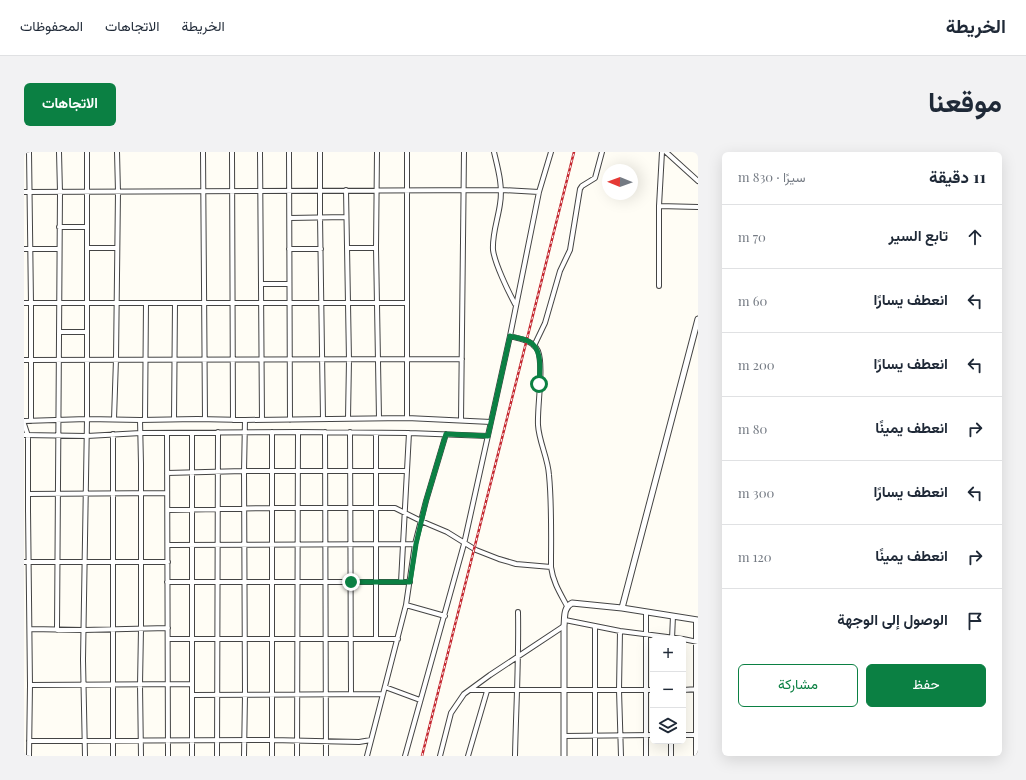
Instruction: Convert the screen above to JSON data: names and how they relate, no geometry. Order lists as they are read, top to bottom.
{
  "north": "left",
  "page": {
    "header": "الخريطة",
    "nav": ["الخريطة", "الاتجاهات", "المحفوظات"],
    "title": "موقعنا",
    "buttons": [
      "الاتجاهات",
      ["حفظ", "مشاركة"]
    ],
    "heading": ["11 دقيقة", "سيرًا · 830 m"],
    "list": [
      ["تابع السير", "70 m"],
      ["انعطف يسارًا", "60 m"],
      ["انعطف يسارًا", "200 m"],
      ["انعطف يمينًا", "80 m"],
      ["انعطف يسارًا", "300 m"],
      ["انعطف يمينًا", "120 m"],
      "الوصول إلى الوجهة"
    ],
    "map_buttons": ["+", "−"]
  }
}
